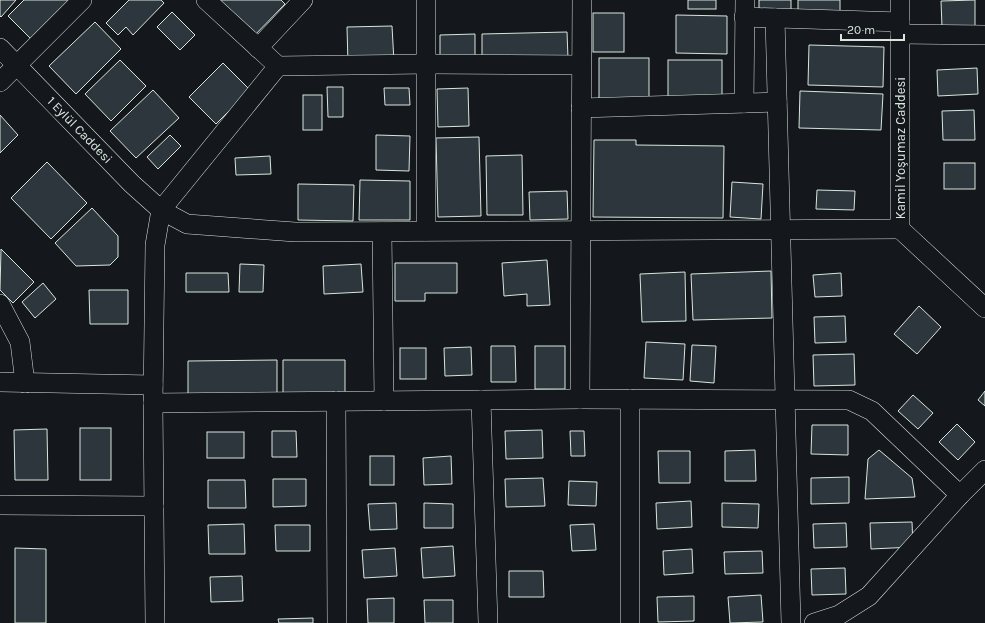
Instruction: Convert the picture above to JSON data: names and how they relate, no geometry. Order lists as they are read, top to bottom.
{
  "streets": {
    "street": ["1 Eylül Caddesi", "Kamil Yoşumaz Caddesi"]
  },
  "crossings": [
    ["1 Eylül Caddesi", "Kamil Yoşumaz Caddesi"]
  ],
  "scale_bar": "20 m"
}
